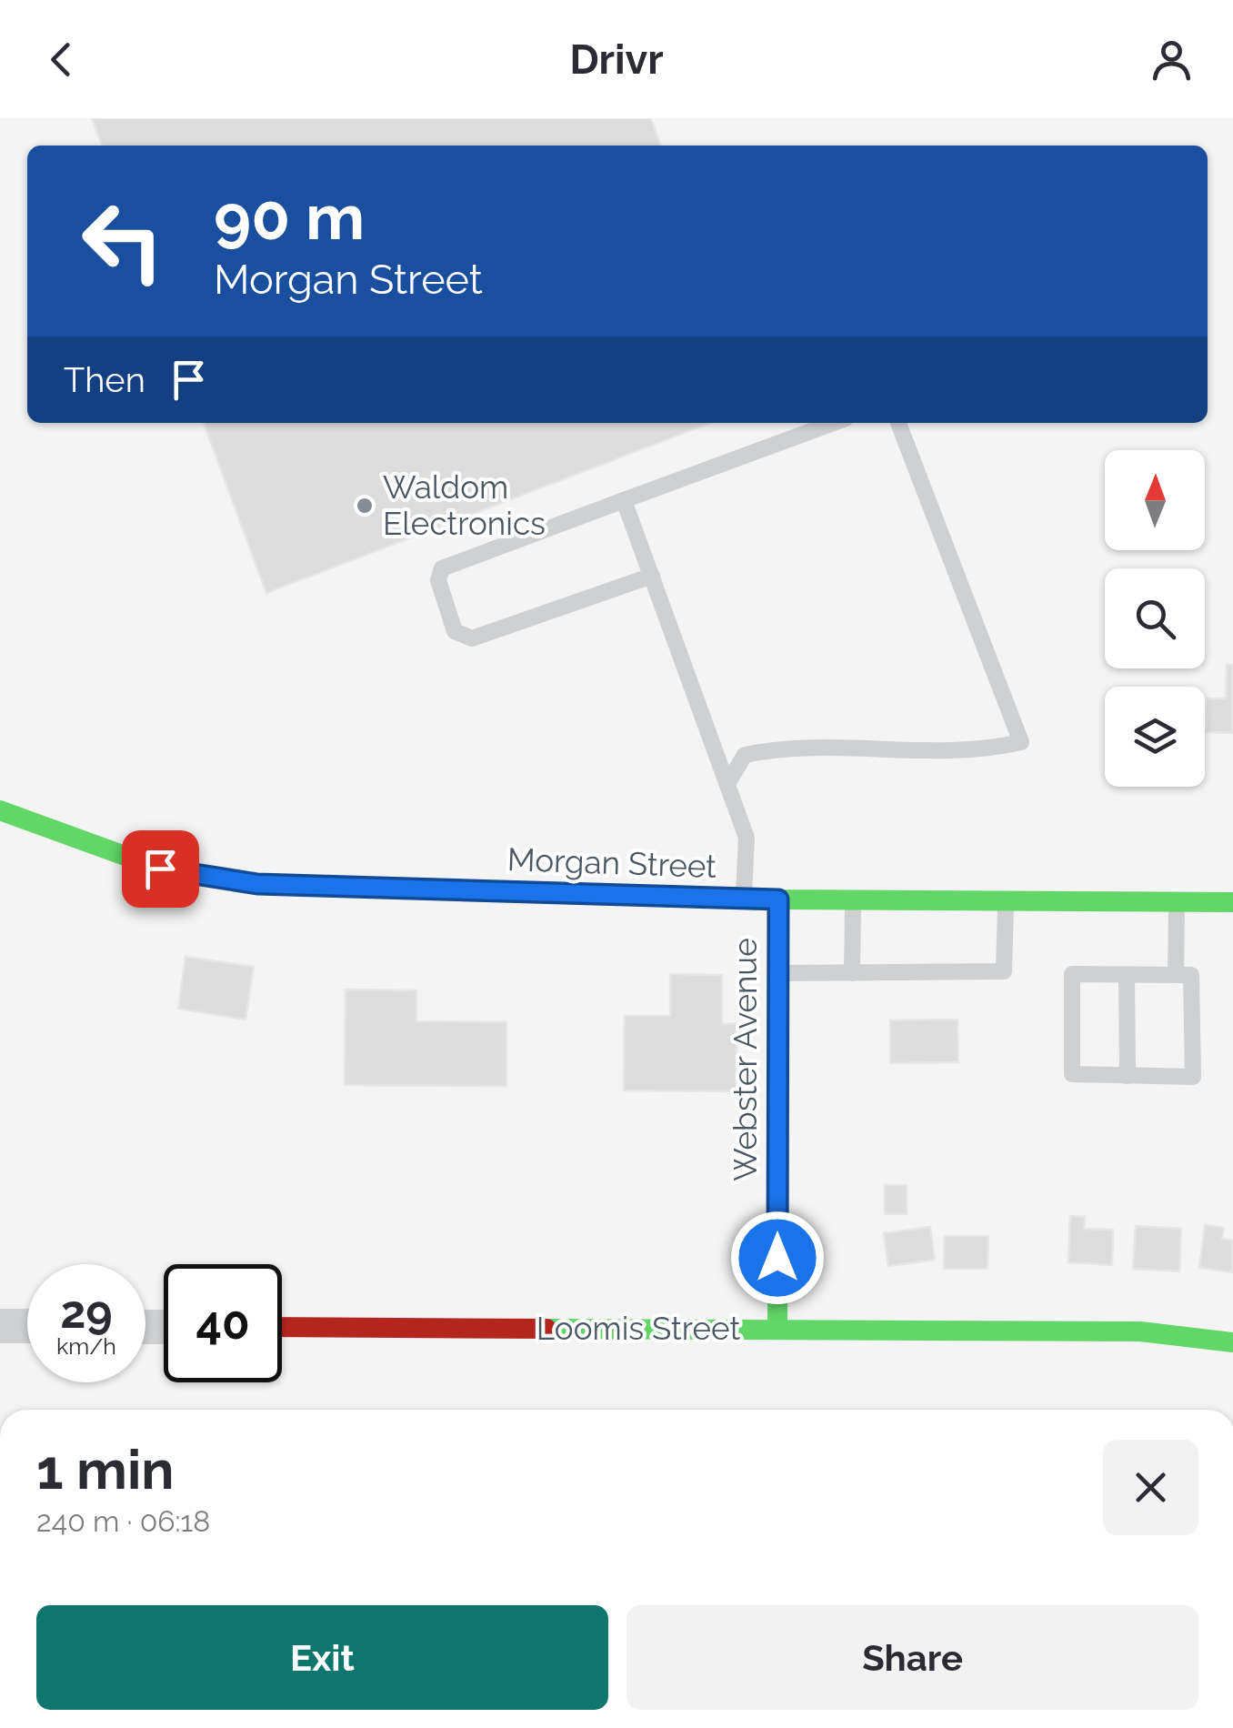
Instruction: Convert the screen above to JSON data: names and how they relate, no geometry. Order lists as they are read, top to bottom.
{
  "streets": {
    "street": ["Morgan Street", "Webster Avenue", "Loomis Street"]
  },
  "crossings": [
    ["Morgan Street", "Webster Avenue"],
    ["Webster Avenue", "Loomis Street"]
  ],
  "places": ["Waldom Electronics"],
  "north": "top",
  "page": {
    "header": "Drivr",
    "turn": ["90 m", "Morgan Street"],
    "then": "Then",
    "speed": "29 km/h",
    "limit": "40",
    "heading": ["1 min", "240 m · 06:18"],
    "buttons": ["Exit", "Share"]
  }
}
